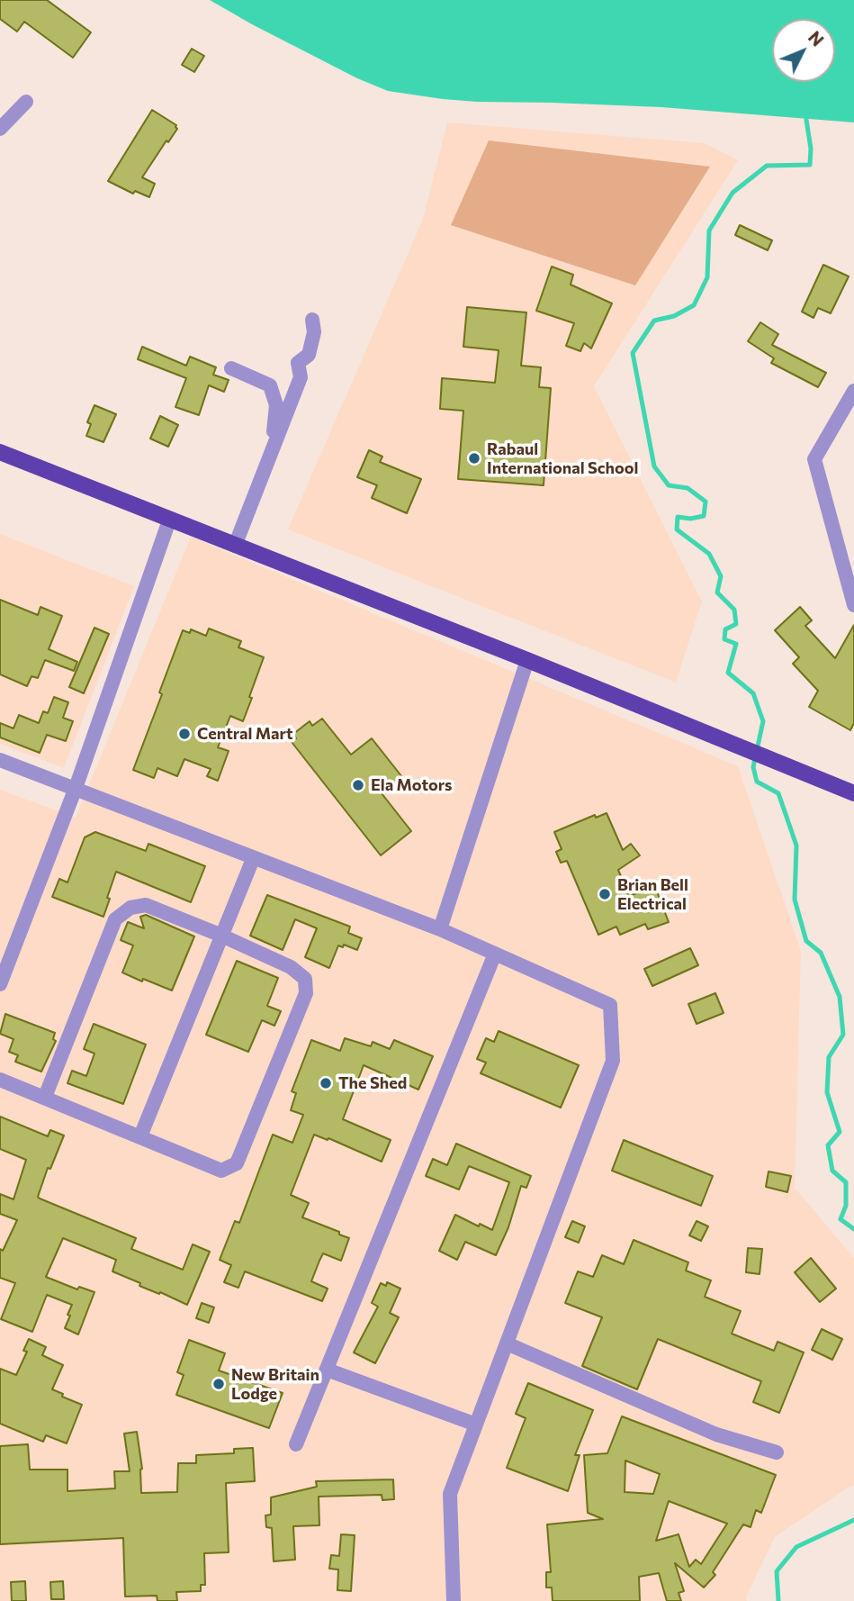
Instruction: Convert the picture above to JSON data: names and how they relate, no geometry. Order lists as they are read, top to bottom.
{
  "places": [
    "Rabaul International School",
    "Central Mart",
    "Ela Motors",
    "Brian Bell Electrical",
    "The Shed",
    "New Britain Lodge"
  ],
  "north": "top right"
}
